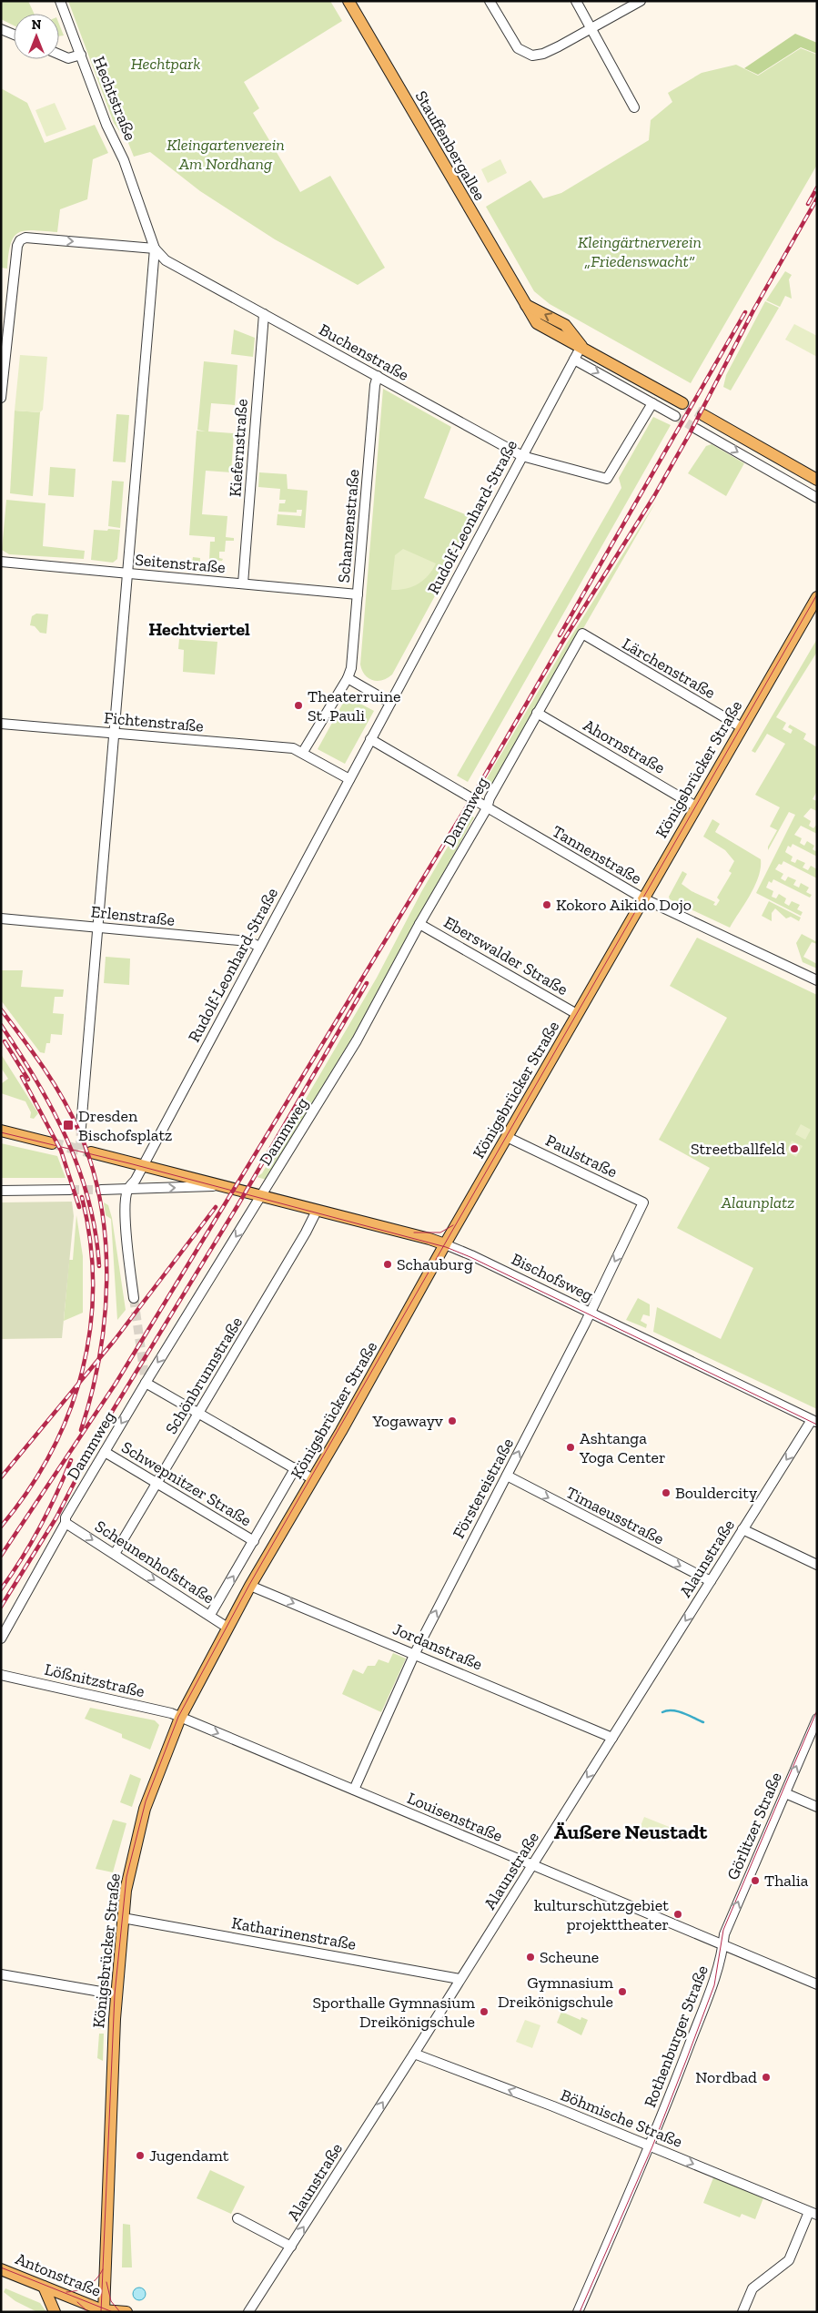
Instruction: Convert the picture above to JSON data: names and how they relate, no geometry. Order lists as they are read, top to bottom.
{
  "streets": {
    "main road": [
      "Stauffenbergallee",
      "Königsbrücker Straße",
      "Bischofsweg",
      "Antonstraße"
    ],
    "street": [
      "Hechtstraße",
      "Buchenstraße",
      "Kiefernstraße",
      "Rudolf-Leonhard-Straße",
      "Schanzenstraße",
      "Seitenstraße",
      "Lärchenstraße",
      "Fichtenstraße",
      "Ahornstraße",
      "Dammweg",
      "Tannenstraße",
      "Erlenstraße",
      "Eberswalder Straße",
      "Paulstraße",
      "Schönbrunnstraße",
      "Schwepnitzer Straße",
      "Förstereistraße",
      "Timaeusstraße",
      "Alaunstraße",
      "Scheunenhofstraße",
      "Jordanstraße",
      "Lößnitzstraße",
      "Louisenstraße",
      "Görlitzer Straße",
      "Katharinenstraße",
      "Rothenburger Straße",
      "Böhmische Straße"
    ]
  },
  "crossings": [
    ["Hechtstraße", "Buchenstraße"],
    ["Stauffenbergallee", "Rudolf-Leonhard-Straße"],
    ["Buchenstraße", "Kiefernstraße"],
    ["Buchenstraße", "Rudolf-Leonhard-Straße"],
    ["Buchenstraße", "Schanzenstraße"],
    ["Kiefernstraße", "Seitenstraße"],
    ["Rudolf-Leonhard-Straße", "Fichtenstraße"],
    ["Rudolf-Leonhard-Straße", "Tannenstraße"],
    ["Rudolf-Leonhard-Straße", "Erlenstraße"],
    ["Rudolf-Leonhard-Straße", "Bischofsweg"],
    ["Schanzenstraße", "Seitenstraße"],
    ["Schanzenstraße", "Fichtenstraße"],
    ["Lärchenstraße", "Königsbrücker Straße"],
    ["Lärchenstraße", "Dammweg"],
    ["Ahornstraße", "Königsbrücker Straße"],
    ["Ahornstraße", "Dammweg"],
    ["Königsbrücker Straße", "Tannenstraße"],
    ["Königsbrücker Straße", "Eberswalder Straße"],
    ["Königsbrücker Straße", "Paulstraße"],
    ["Königsbrücker Straße", "Bischofsweg"],
    ["Königsbrücker Straße", "Schwepnitzer Straße"],
    ["Königsbrücker Straße", "Scheunenhofstraße"],
    ["Königsbrücker Straße", "Jordanstraße"],
    ["Königsbrücker Straße", "Lößnitzstraße"],
    ["Königsbrücker Straße", "Louisenstraße"],
    ["Königsbrücker Straße", "Katharinenstraße"],
    ["Königsbrücker Straße", "Antonstraße"],
    ["Dammweg", "Tannenstraße"],
    ["Dammweg", "Eberswalder Straße"],
    ["Dammweg", "Bischofsweg"],
    ["Dammweg", "Schwepnitzer Straße"],
    ["Dammweg", "Scheunenhofstraße"],
    ["Paulstraße", "Förstereistraße"],
    ["Bischofsweg", "Schönbrunnstraße"],
    ["Bischofsweg", "Förstereistraße"],
    ["Bischofsweg", "Alaunstraße"],
    ["Schönbrunnstraße", "Schwepnitzer Straße"],
    ["Schönbrunnstraße", "Scheunenhofstraße"],
    ["Förstereistraße", "Timaeusstraße"],
    ["Förstereistraße", "Jordanstraße"],
    ["Förstereistraße", "Louisenstraße"],
    ["Timaeusstraße", "Alaunstraße"],
    ["Alaunstraße", "Jordanstraße"],
    ["Alaunstraße", "Louisenstraße"],
    ["Alaunstraße", "Katharinenstraße"],
    ["Alaunstraße", "Böhmische Straße"],
    ["Lößnitzstraße", "Louisenstraße"],
    ["Louisenstraße", "Görlitzer Straße"],
    ["Louisenstraße", "Rothenburger Straße"],
    ["Görlitzer Straße", "Rothenburger Straße"],
    ["Rothenburger Straße", "Böhmische Straße"]
  ],
  "one_way": [
    "Timaeusstraße",
    "Scheunenhofstraße",
    "Jordanstraße",
    "Görlitzer Straße"
  ],
  "districts": ["Hechtviertel", "Äußere Neustadt"],
  "parks": [
    "Hechtpark",
    "Kleingartenverein Am Nordhang",
    "Kleingärtnerverein „Friedenswacht“",
    "Alaunplatz"
  ],
  "places": {
    "other": [
      "Theaterruine St. Pauli",
      "Kokoro Aikido Dojo",
      "Streetballfeld",
      "Schauburg",
      "Yogawayv",
      "Ashtanga Yoga Center",
      "Bouldercity",
      "Thalia",
      "kulturschutzgebiet projekttheater",
      "Scheune",
      "Gymnasium Dreikönigschule",
      "Sporthalle Gymnasium Dreikönigschule",
      "Nordbad",
      "Jugendamt"
    ],
    "transit": ["Dresden Bischofsplatz"]
  },
  "north": "top"
}
